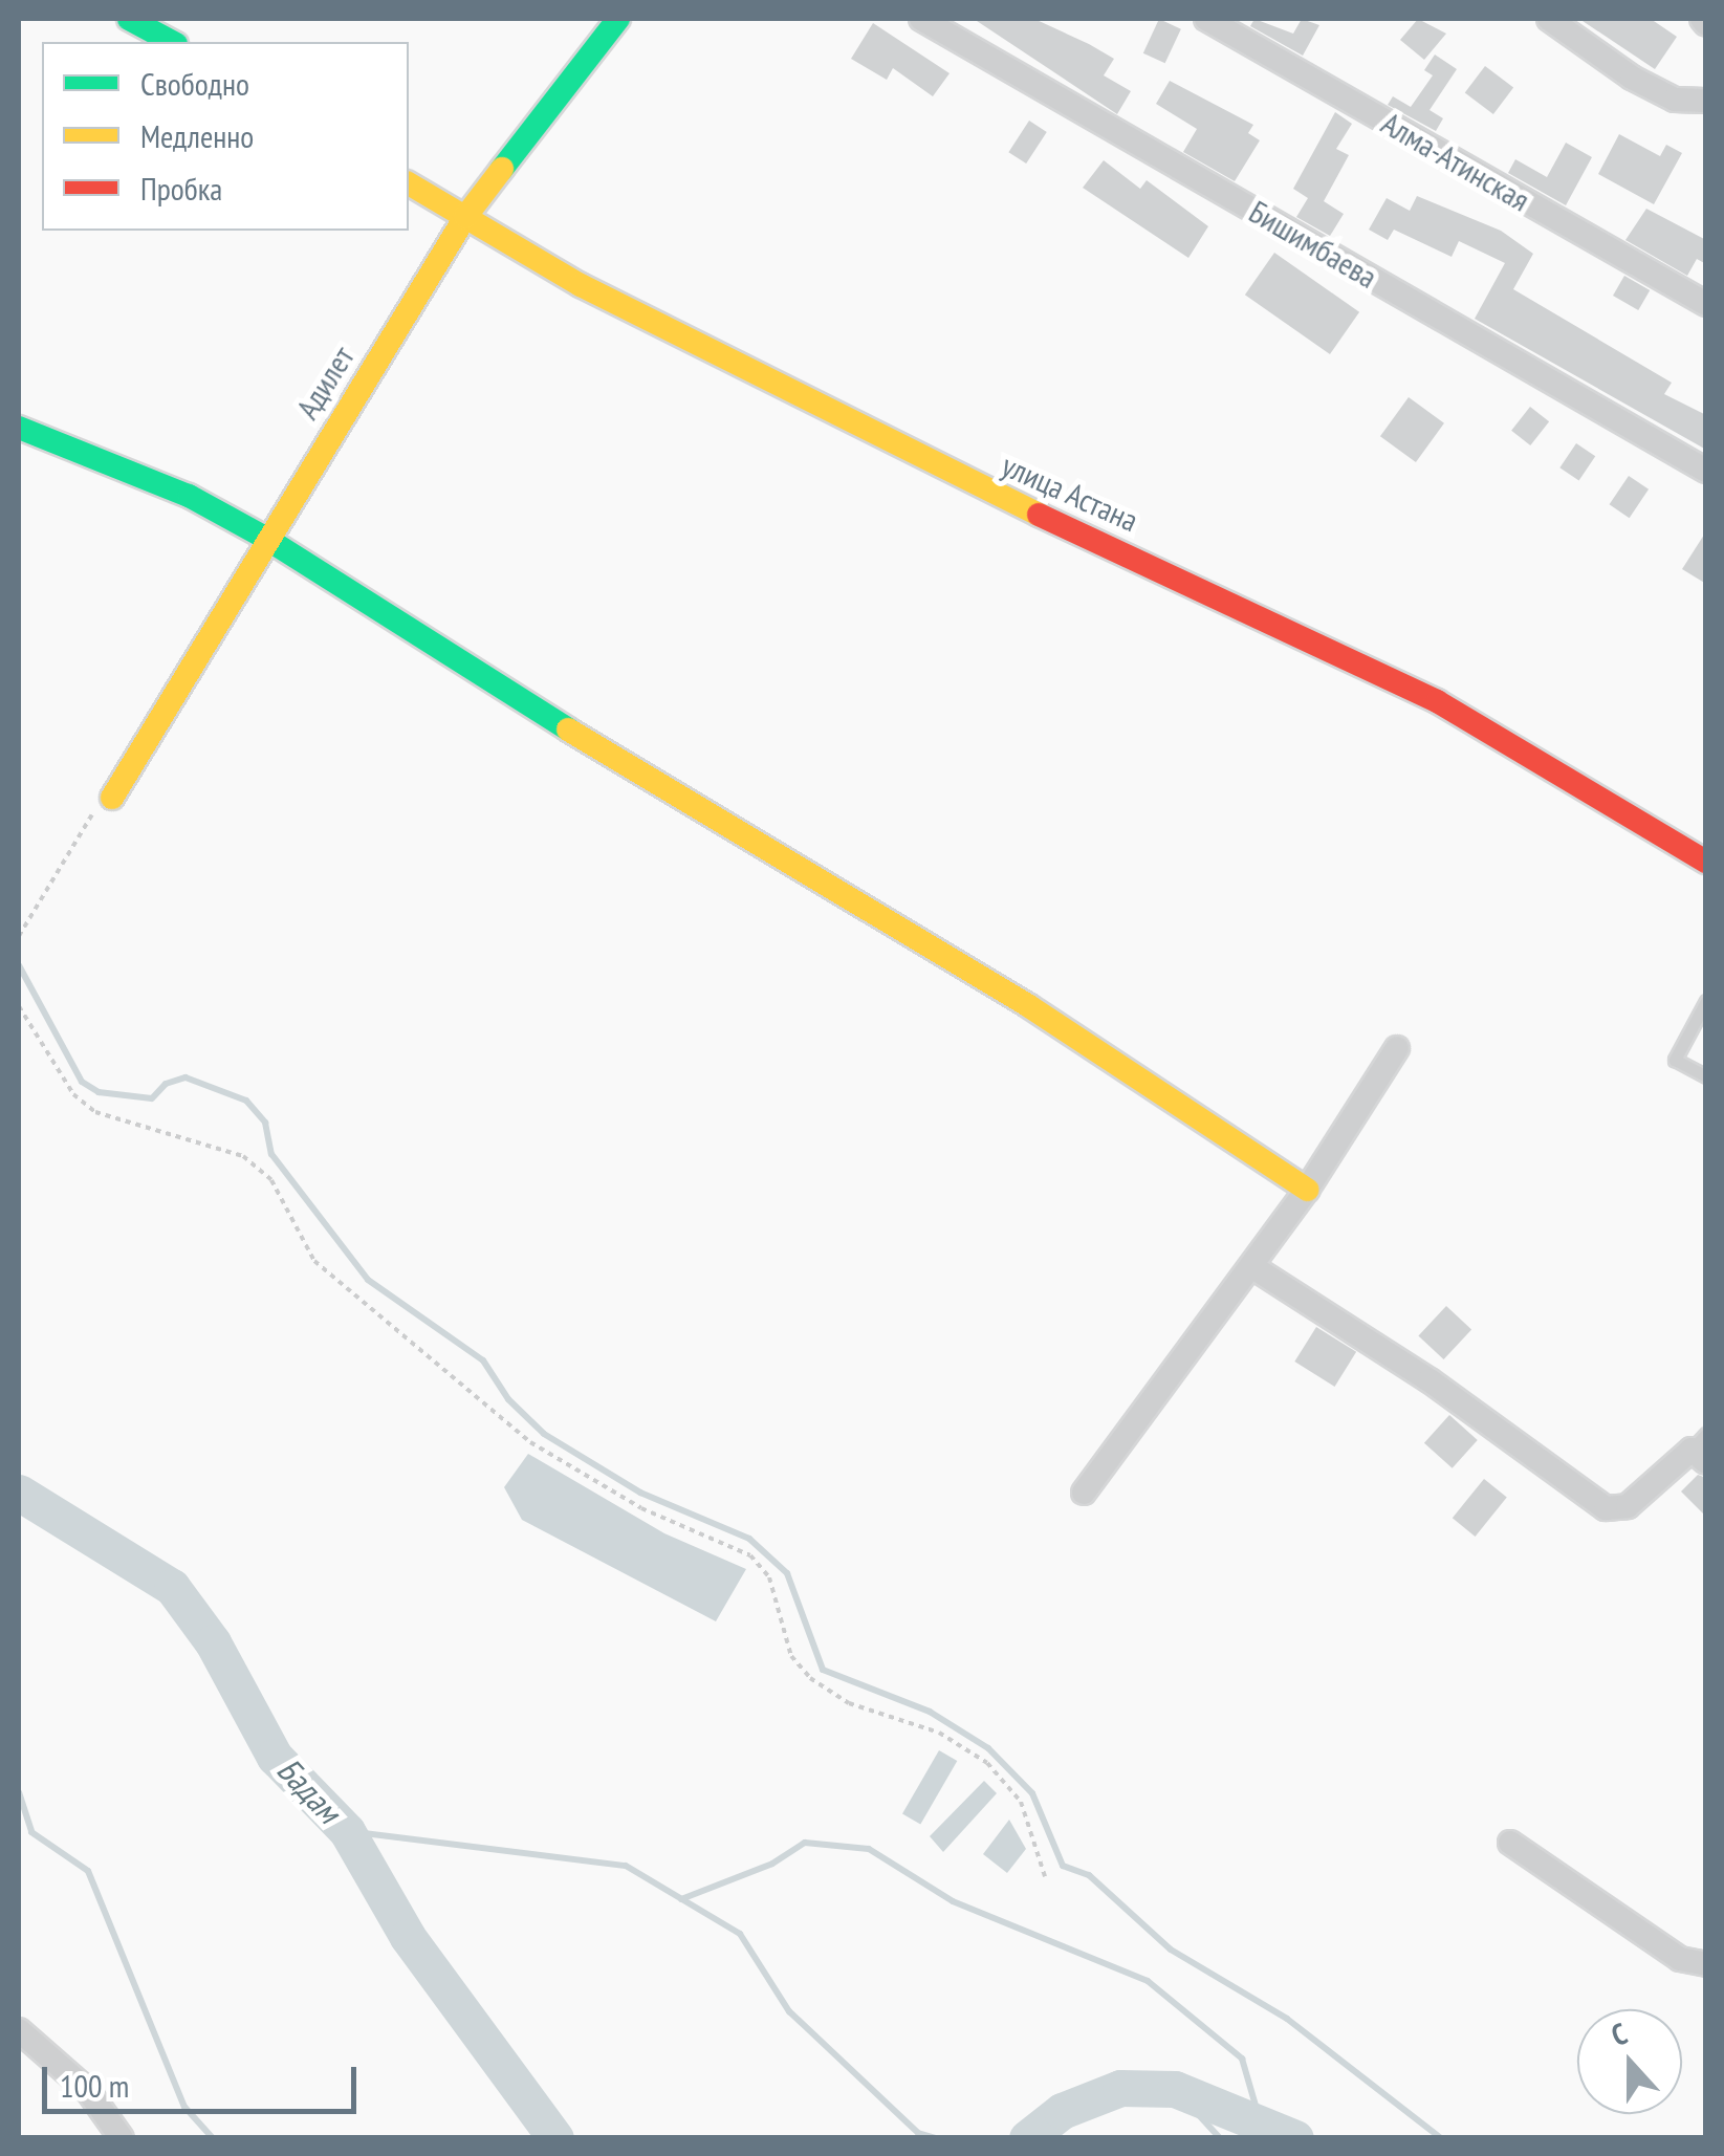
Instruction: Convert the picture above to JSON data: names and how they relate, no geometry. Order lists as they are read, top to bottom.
{
  "streets": {
    "street": [
      "Алма-Атинская",
      "Бишимбаева",
      "Адилет",
      "улица Астана"
    ]
  },
  "crossings": [
    ["Адилет", "улица Астана"]
  ],
  "water": ["Бадам"],
  "legend": ["Свободно", "Медленно", "Пробка"],
  "scale_bar": "100 m",
  "north": "top"
}
